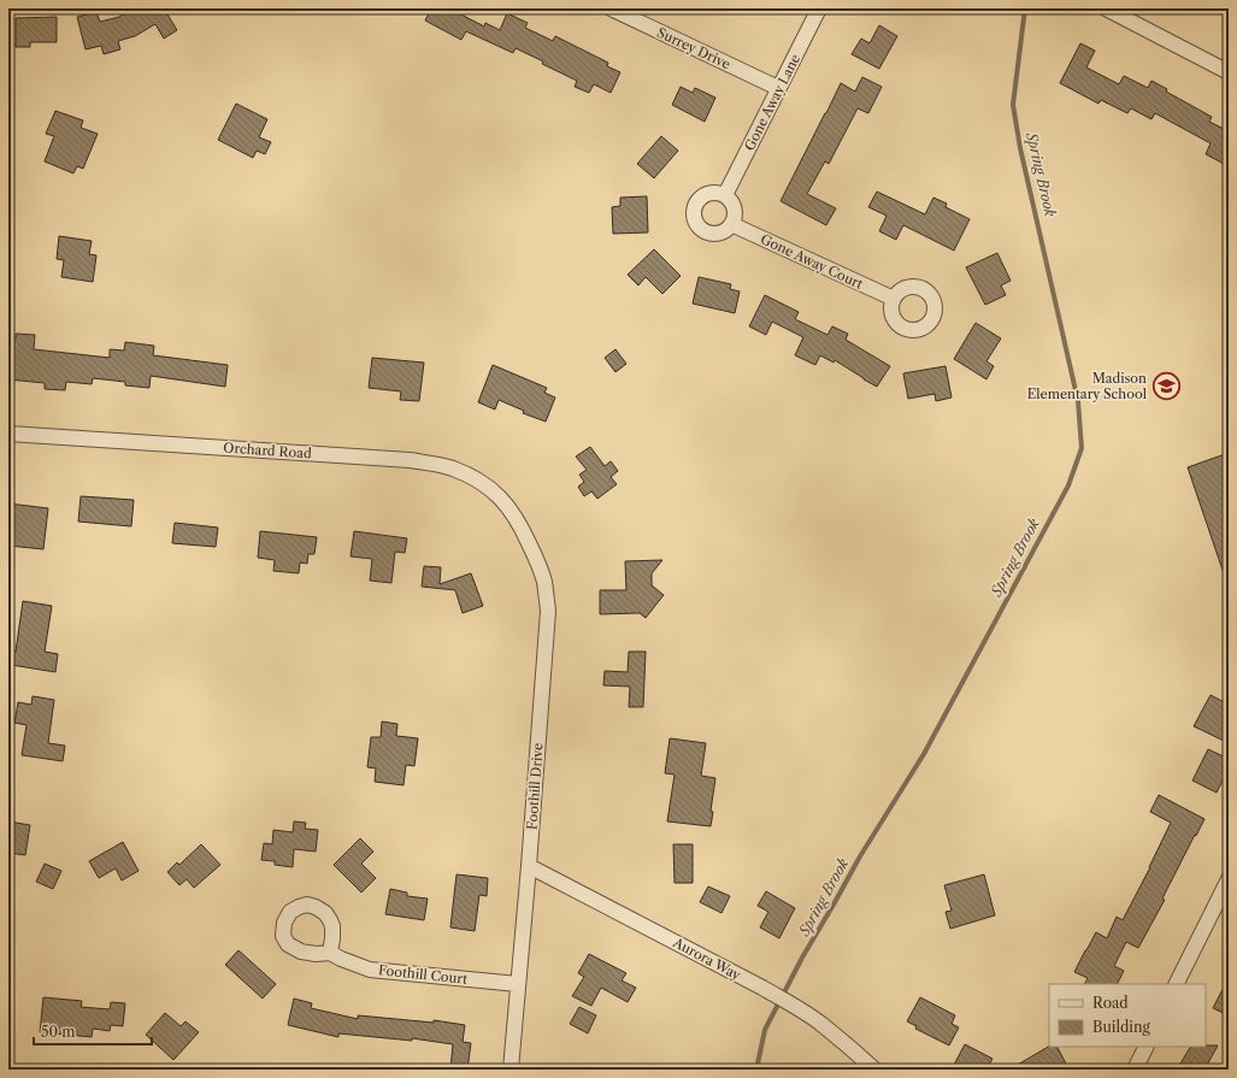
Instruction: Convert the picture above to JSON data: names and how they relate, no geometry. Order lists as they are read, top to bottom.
{
  "streets": {
    "street": [
      "Surrey Drive",
      "Gone Away Lane",
      "Gone Away Court",
      "Orchard Road",
      "Foothill Drive",
      "Aurora Way",
      "Foothill Court"
    ]
  },
  "crossings": [
    ["Surrey Drive", "Gone Away Lane"],
    ["Gone Away Lane", "Gone Away Court"],
    ["Orchard Road", "Foothill Drive"],
    ["Foothill Drive", "Aurora Way"],
    ["Foothill Drive", "Foothill Court"]
  ],
  "water": ["Spring Brook"],
  "places": {
    "school or university": ["Madison Elementary School"]
  },
  "legend": ["Road", "Building"],
  "scale_bar": "50 m"
}
